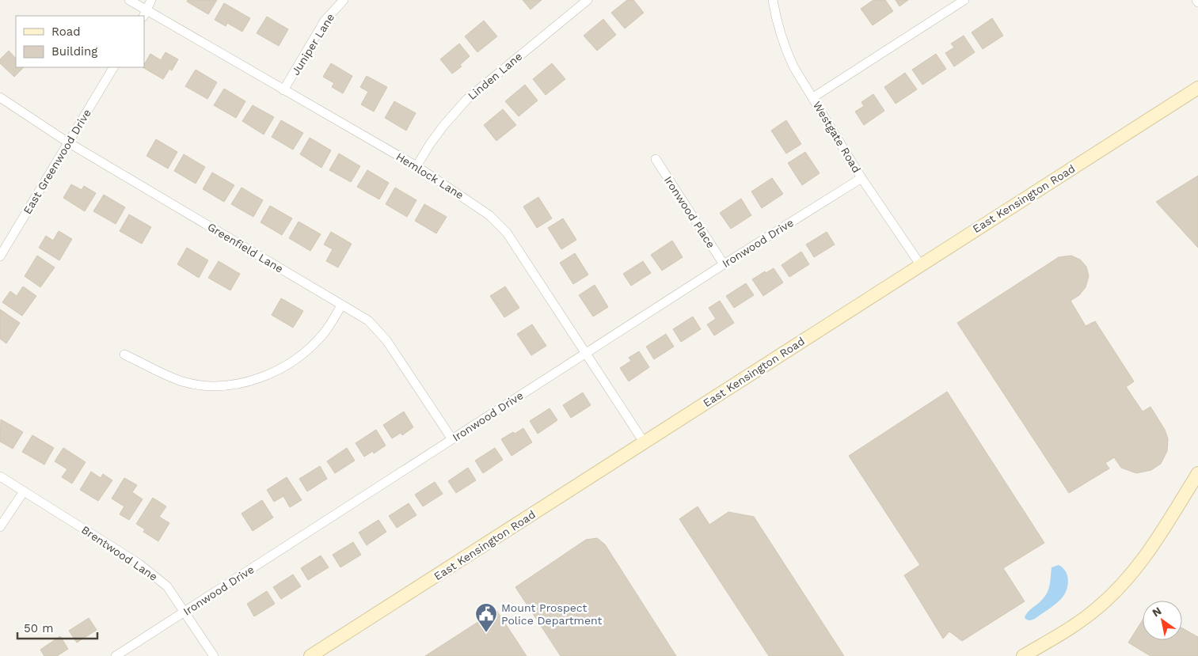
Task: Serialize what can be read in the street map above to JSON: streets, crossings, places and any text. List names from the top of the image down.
{
  "streets": {
    "main road": ["East Kensington Road"],
    "street": [
      "Juniper Lane",
      "Linden Lane",
      "Westgate Road",
      "East Greenwood Drive",
      "Hemlock Lane",
      "Ironwood Place",
      "Ironwood Drive",
      "Greenfield Lane",
      "Brentwood Lane"
    ]
  },
  "crossings": [
    ["Juniper Lane", "Hemlock Lane"],
    ["Linden Lane", "Hemlock Lane"],
    ["Westgate Road", "East Kensington Road"],
    ["Westgate Road", "Ironwood Drive"],
    ["East Greenwood Drive", "Greenfield Lane"],
    ["Hemlock Lane", "East Kensington Road"],
    ["Hemlock Lane", "Ironwood Drive"],
    ["Ironwood Place", "Ironwood Drive"],
    ["Ironwood Drive", "Greenfield Lane"],
    ["Ironwood Drive", "Brentwood Lane"]
  ],
  "places": {
    "public building": ["Mount Prospect Police Department"]
  },
  "legend": ["Road", "Building"],
  "scale_bar": "50 m",
  "north": "top left"
}
